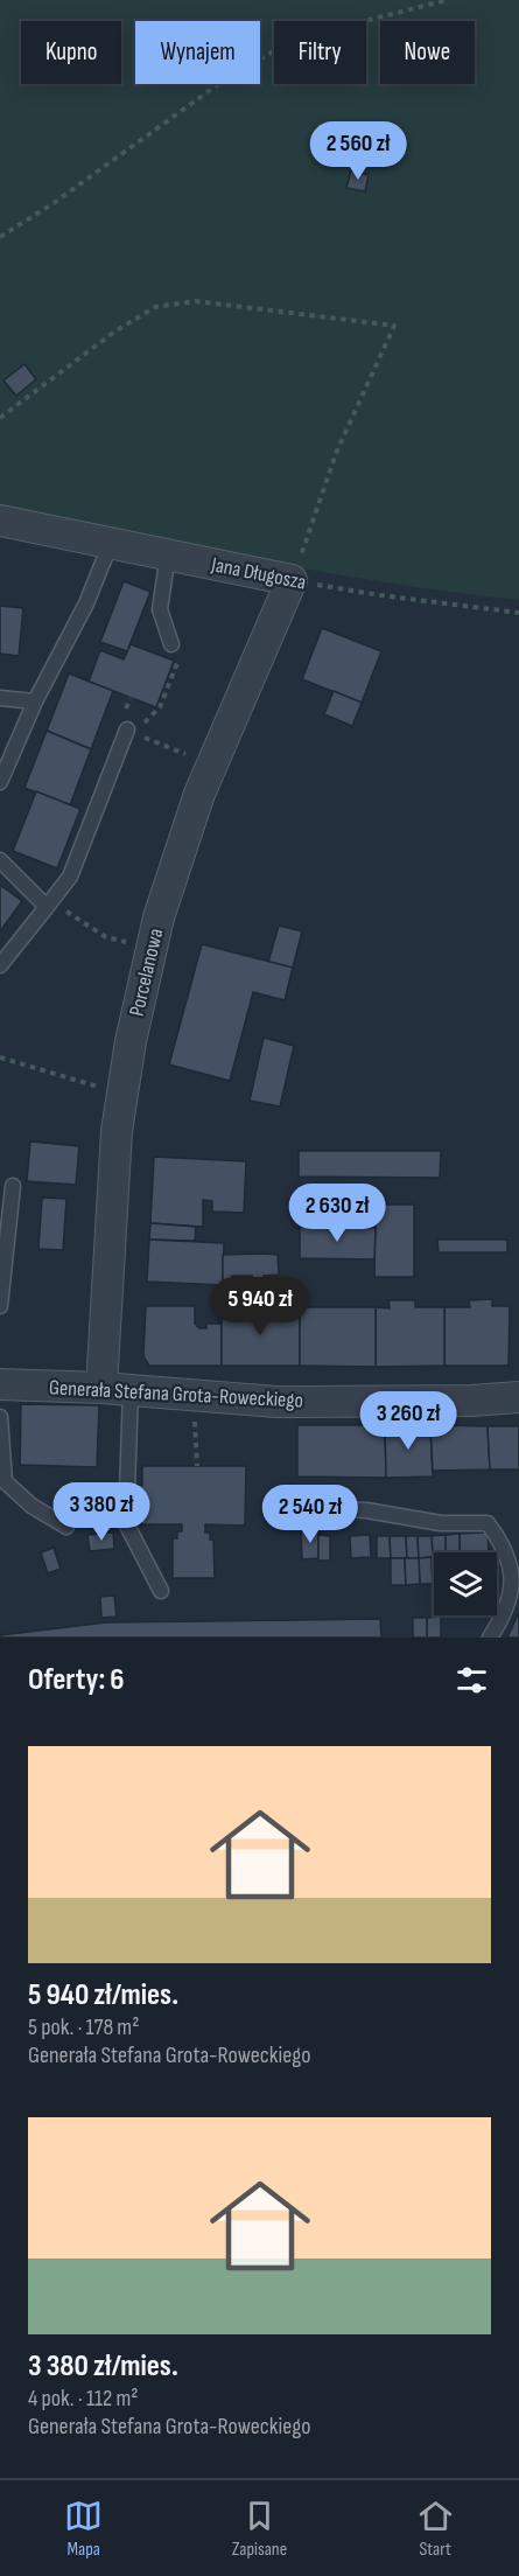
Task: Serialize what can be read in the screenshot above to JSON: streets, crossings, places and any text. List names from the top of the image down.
{
  "streets": {
    "street": ["Jana Długosza", "Porcelanowa", "Generała Stefana Grota-Roweckiego"]
  },
  "crossings": [
    ["Jana Długosza", "Porcelanowa"],
    ["Porcelanowa", "Generała Stefana Grota-Roweckiego"]
  ],
  "page": {
    "chip": [
      "Kupno",
      "Wynajem",
      "Filtry",
      "Nowe"
    ],
    "price": [
      "2 560 zł",
      "2 630 zł",
      "5 940 zł",
      "3 260 zł",
      "3 380 zł",
      "2 540 zł"
    ],
    "heading": "Oferty: 6",
    "list": [
      {
        "name": "5 940 zł/mies.",
        "note": "5 pok. · 178 m² · Generała Stefana Grota-Roweckiego"
      },
      {
        "name": "3 380 zł/mies.",
        "note": "4 pok. · 112 m² · Generała Stefana Grota-Roweckiego"
      }
    ],
    "tabs": ["Mapa", "Zapisane", "Start"]
  }
}
